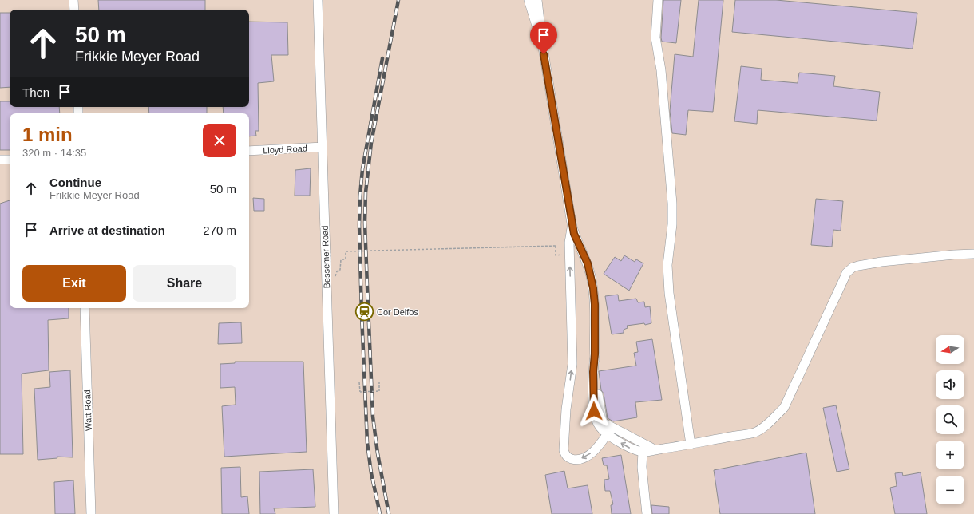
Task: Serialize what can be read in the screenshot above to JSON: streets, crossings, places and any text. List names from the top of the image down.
{
  "streets": {
    "street": ["Lloyd Road", "Bessemer Road", "Watt Road"]
  },
  "crossings": [
    ["Lloyd Road", "Bessemer Road"]
  ],
  "places": {
    "station": ["Cor Delfos"]
  },
  "north": "left",
  "page": {
    "turn": ["50 m", "Frikkie Meyer Road"],
    "then": "Then",
    "heading": ["1 min", "320 m · 14:35"],
    "list": [
      {
        "name": "Continue",
        "note": "Frikkie Meyer Road",
        "value": "50 m"
      },
      {
        "name": "Arrive at destination",
        "value": "270 m"
      }
    ],
    "buttons": ["Exit", "Share"],
    "map_buttons": ["+", "−"]
  }
}
